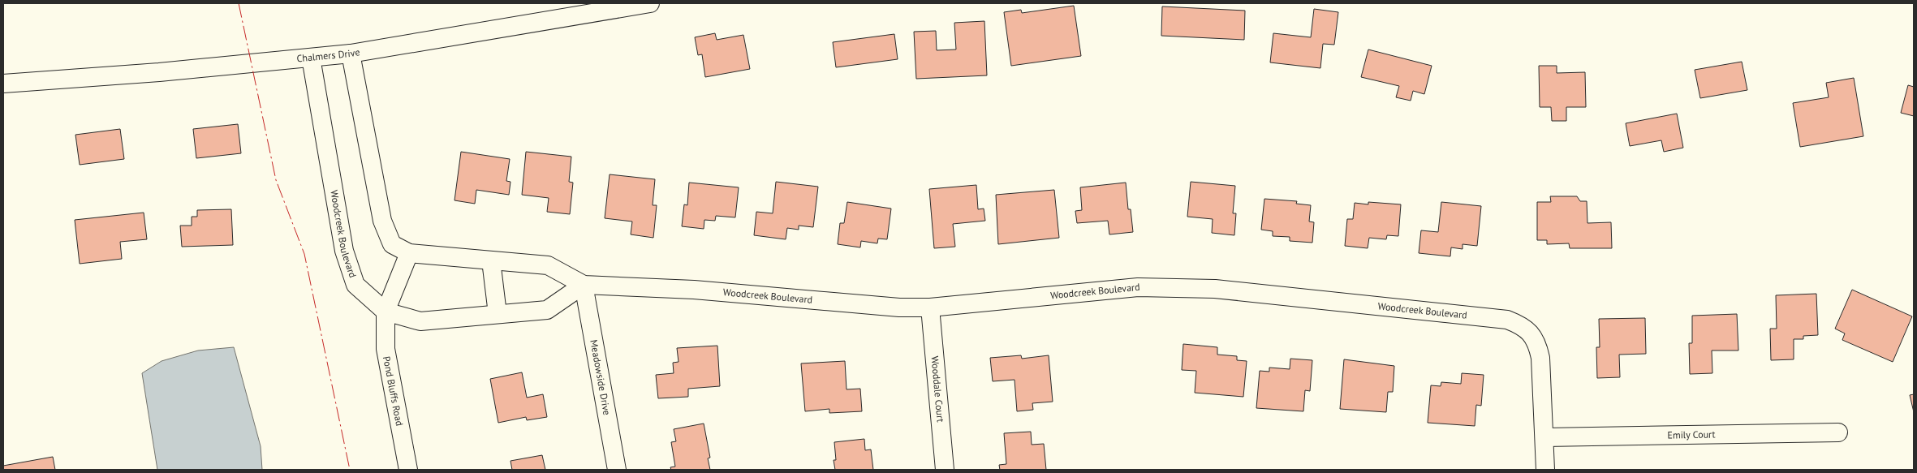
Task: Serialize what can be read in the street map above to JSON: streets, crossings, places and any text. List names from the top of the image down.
{
  "streets": {
    "street": [
      "Chalmers Drive",
      "Woodcreek Boulevard",
      "Meadowside Drive",
      "Wooddale Court",
      "Pond Bluffs Road",
      "Emily Court"
    ]
  },
  "crossings": [
    ["Chalmers Drive", "Woodcreek Boulevard"],
    ["Woodcreek Boulevard", "Meadowside Drive"],
    ["Woodcreek Boulevard", "Wooddale Court"],
    ["Woodcreek Boulevard", "Pond Bluffs Road"],
    ["Woodcreek Boulevard", "Emily Court"]
  ]
}
